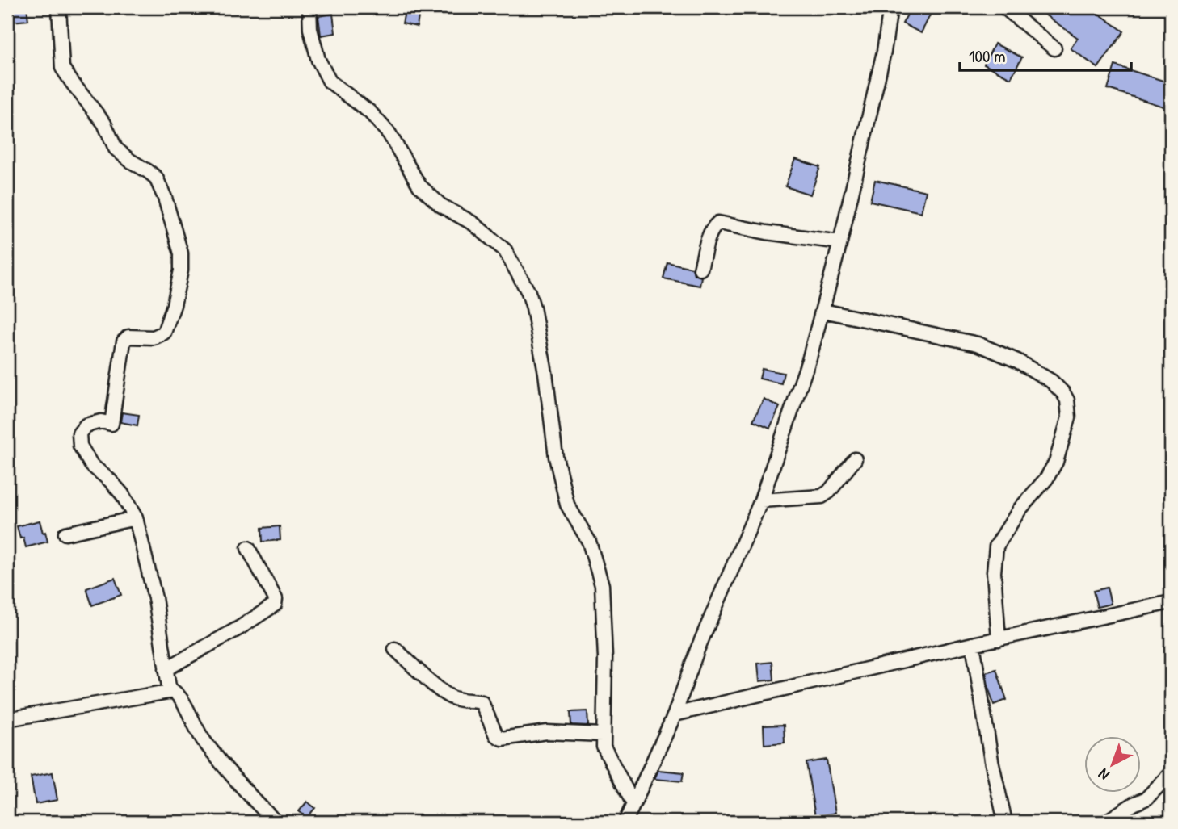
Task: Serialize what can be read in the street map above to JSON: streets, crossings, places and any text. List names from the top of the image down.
{
  "scale_bar": "100 m",
  "north": "bottom left"
}
